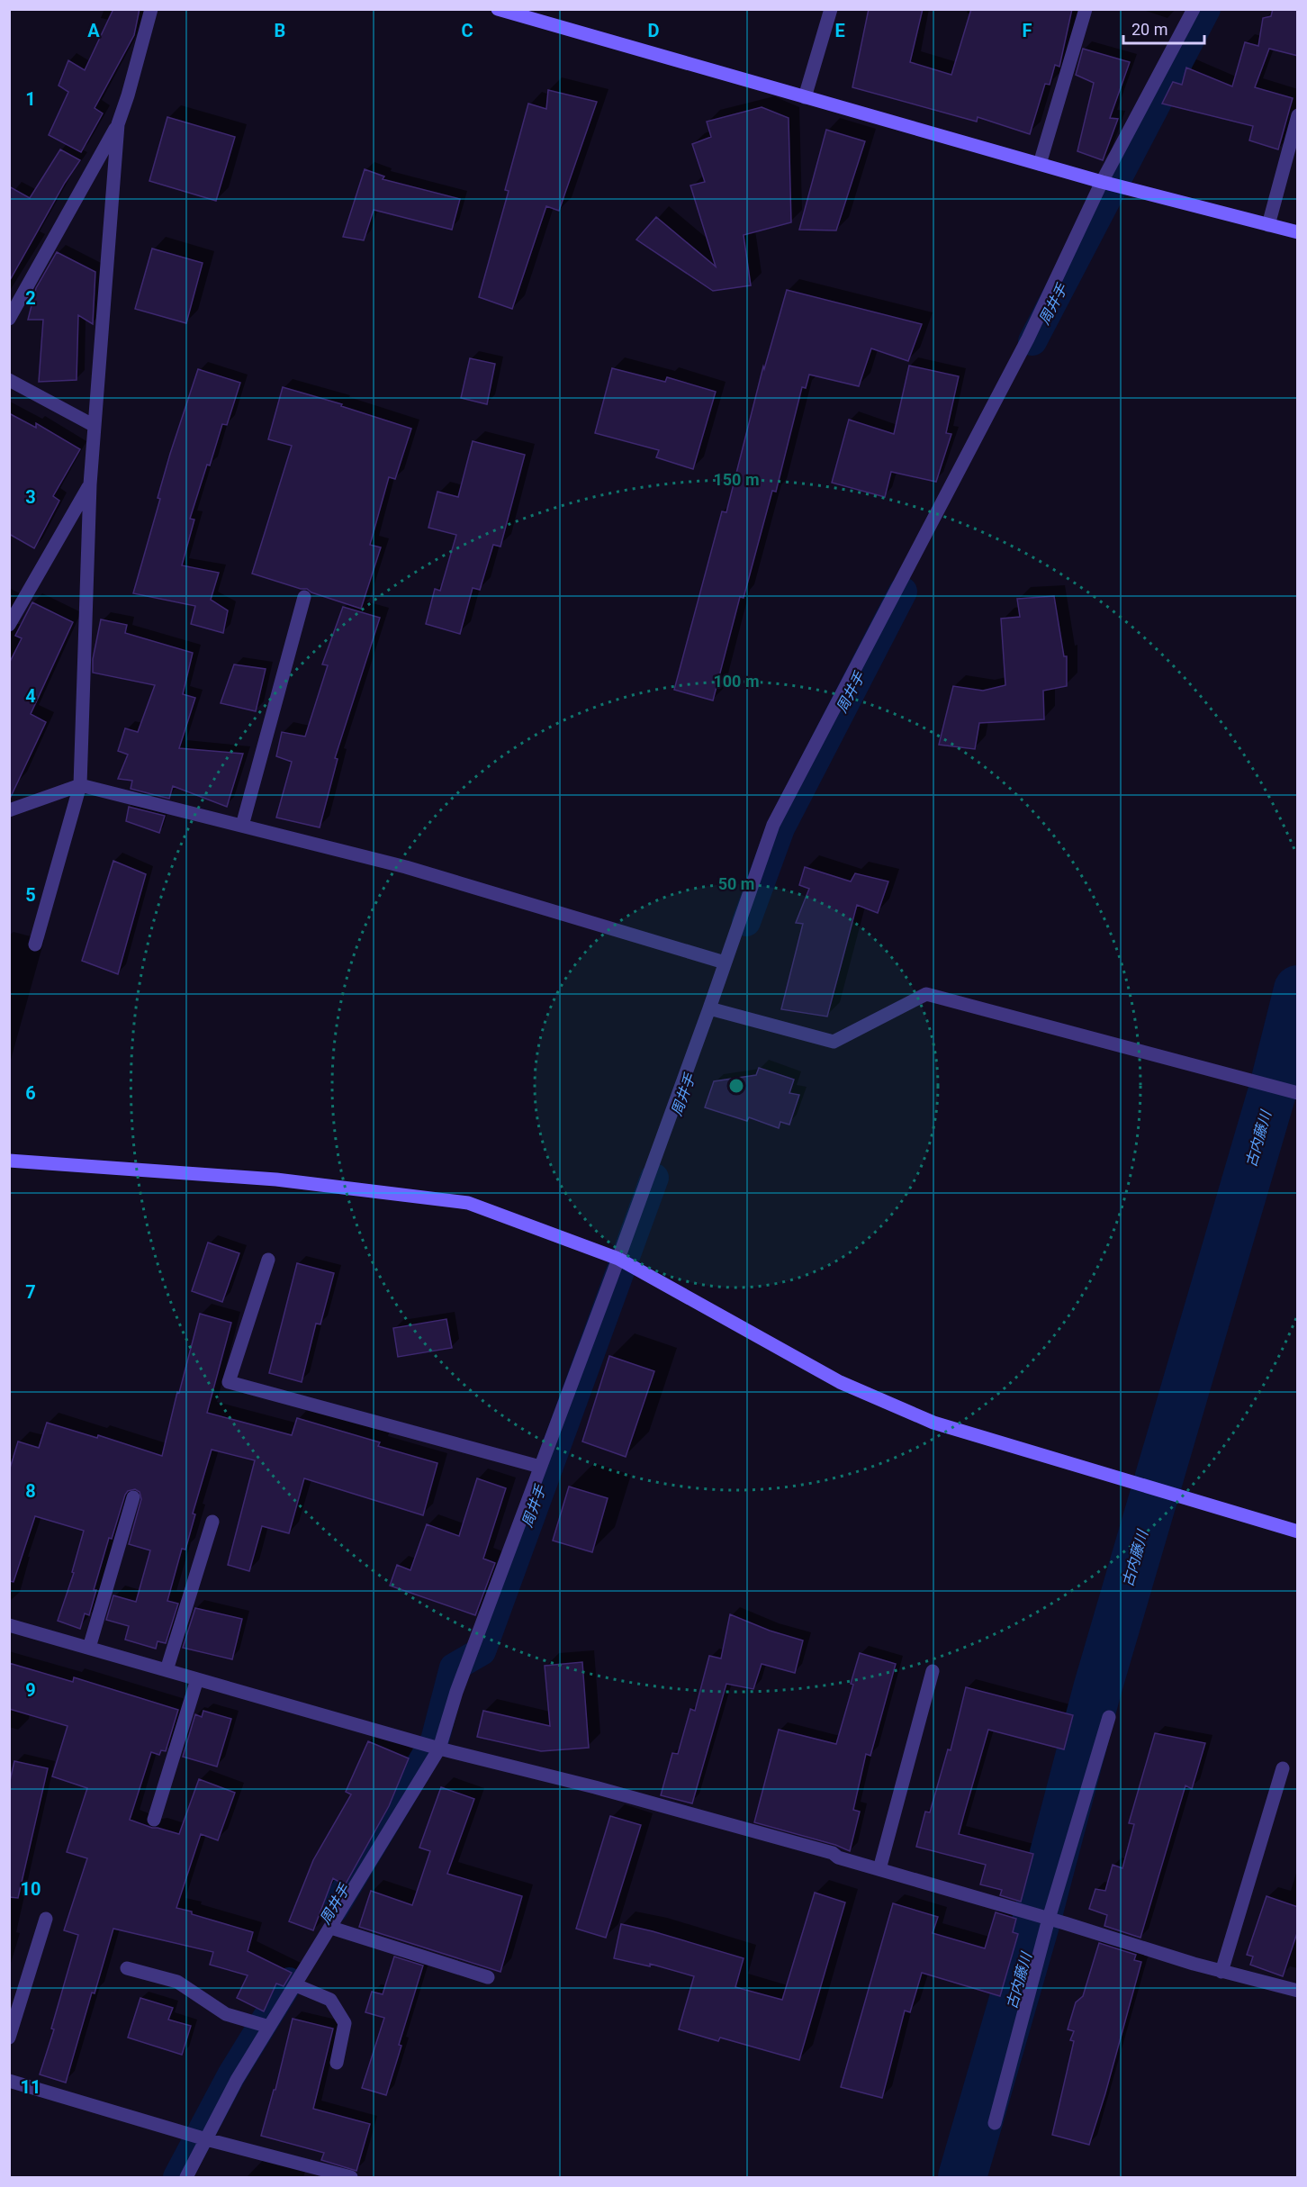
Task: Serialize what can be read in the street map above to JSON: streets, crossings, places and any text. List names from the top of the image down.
{
  "water": ["周井手", "古内藤川"],
  "scale_bar": "20 m",
  "grid": {
    "columns": [
      "A",
      "B",
      "C",
      "D",
      "E",
      "F"
    ],
    "rows": [
      "1",
      "2",
      "3",
      "4",
      "5",
      "6",
      "7",
      "8",
      "9",
      "10",
      "11"
    ]
  },
  "rings": ["150 m", "100 m", "50 m"]
}
